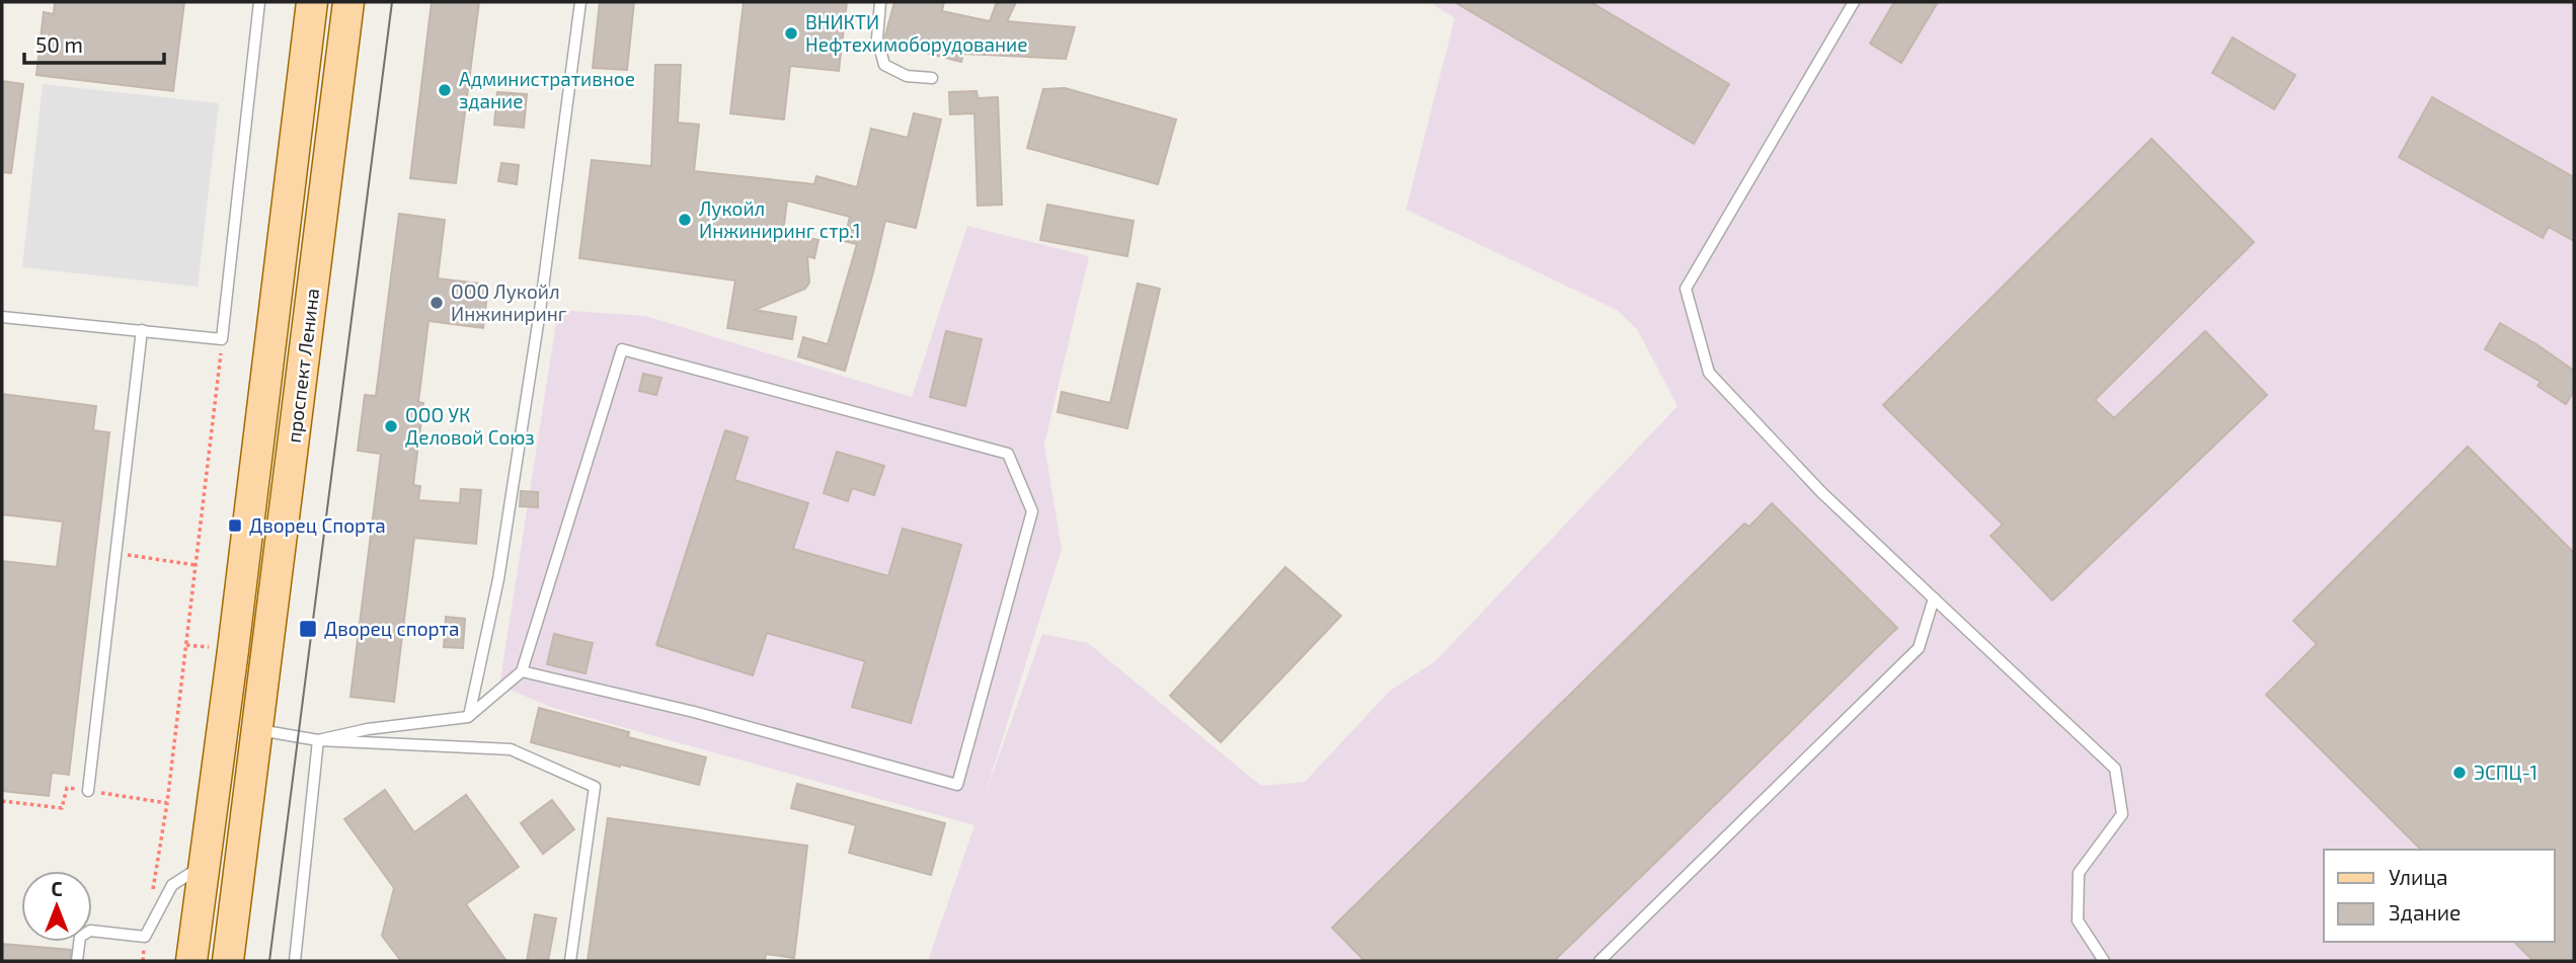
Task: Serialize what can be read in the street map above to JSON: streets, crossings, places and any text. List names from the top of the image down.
{
  "streets": {
    "main road": ["проспект Ленина"]
  },
  "places": {
    "other": [
      "ВНИКТИ Нефтехимоборудование",
      "Административное здание",
      "Лукойл Инжиниринг стр.1",
      "ООО Лукойл Инжиниринг",
      "ООО УК Деловой Союз",
      "ЭСПЦ-1"
    ],
    "transit": ["Дворец Спорта", "Дворец спорта"]
  },
  "legend": ["Улица", "Здание"],
  "scale_bar": "50 m",
  "north": "top"
}
